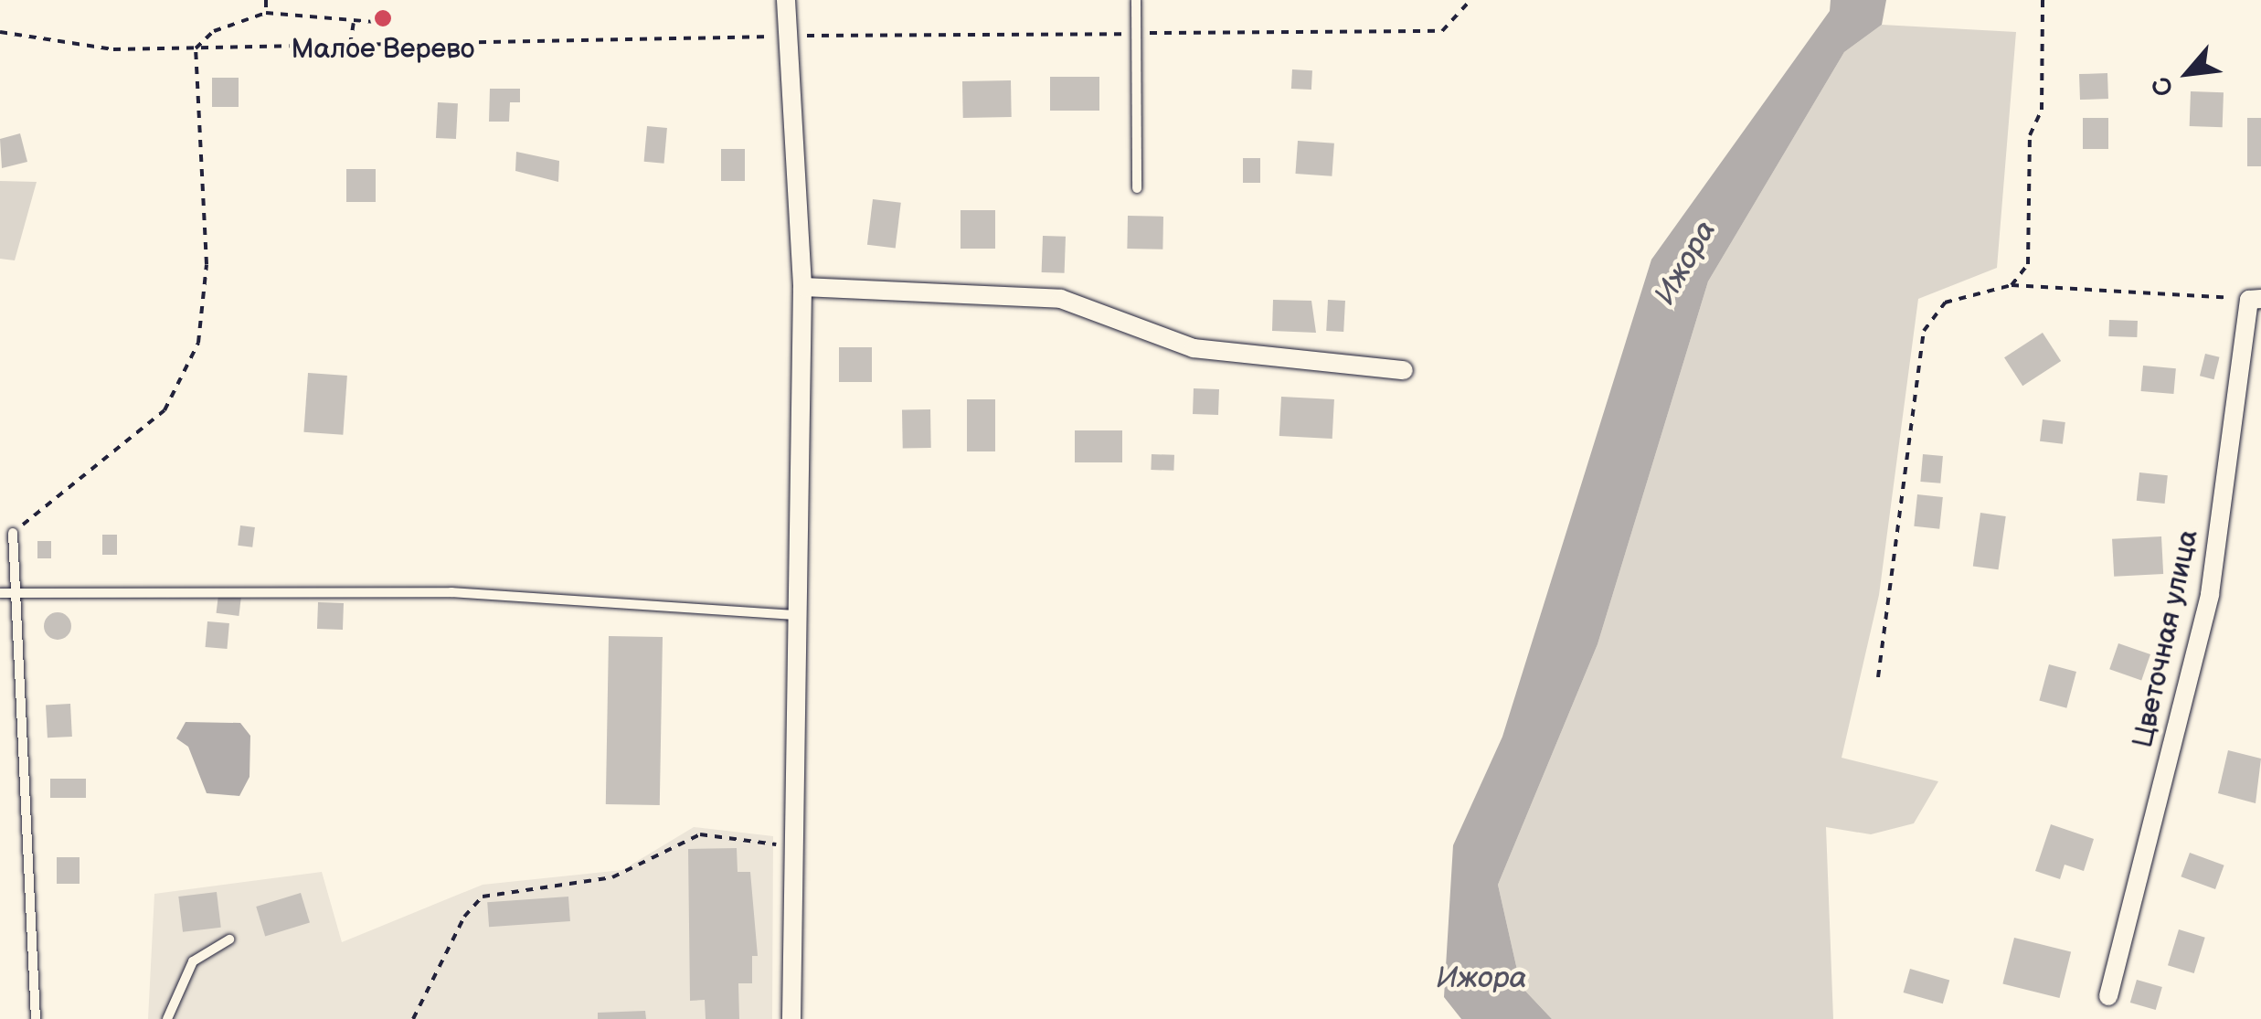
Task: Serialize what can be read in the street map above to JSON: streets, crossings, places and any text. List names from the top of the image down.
{
  "streets": {
    "street": ["Цветочная улица"]
  },
  "water": ["Ижора"],
  "places": ["Малое Верево"],
  "north": "bottom left"
}
